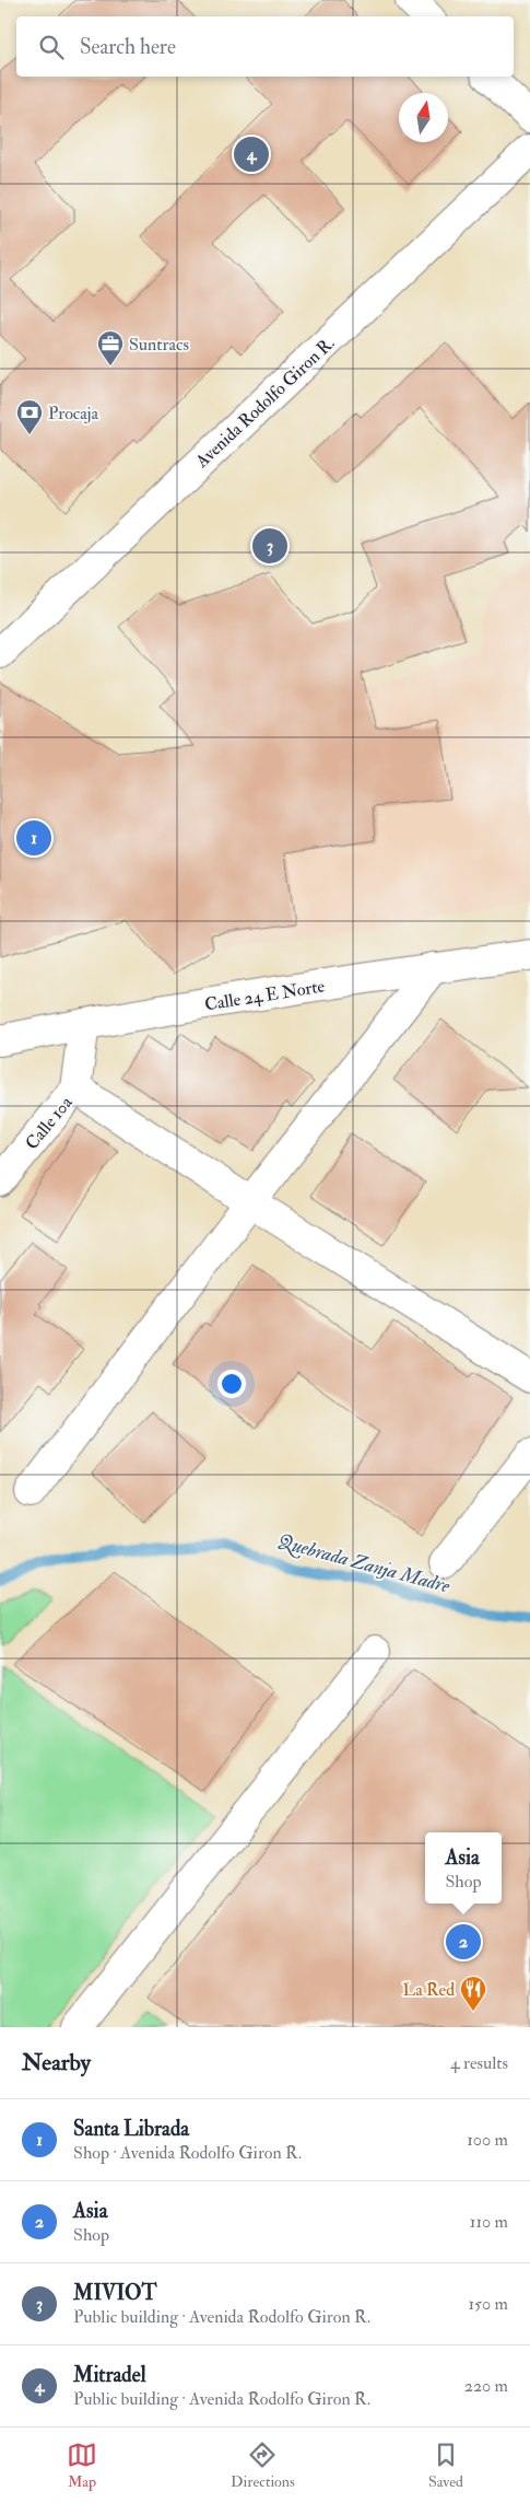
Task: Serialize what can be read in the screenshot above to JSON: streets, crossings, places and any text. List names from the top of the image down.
{
  "streets": {
    "street": ["Avenida Rodolfo Giron R.", "Calle 24 E Norte", "Calle 10a"]
  },
  "crossings": [
    ["Calle 24 E Norte", "Calle 10a"]
  ],
  "water": ["Quebrada Zanja Madre"],
  "places": {
    "office": ["Suntracs"],
    "bank": ["Procaja"],
    "restaurant": ["La Red"]
  },
  "north": "top",
  "page": {
    "search": "Search here",
    "pins": [
      "4",
      "3",
      "1",
      "2"
    ],
    "popup": ["Asia", "Shop"],
    "heading": ["Nearby", "4 results"],
    "list": [
      {
        "mark": "1",
        "name": "Santa Librada",
        "note": "Shop · Avenida Rodolfo Giron R.",
        "value": "100 m"
      },
      {
        "mark": "2",
        "name": "Asia",
        "note": "Shop",
        "value": "110 m"
      },
      {
        "mark": "3",
        "name": "MIVIOT",
        "note": "Public building · Avenida Rodolfo Giron R.",
        "value": "150 m"
      },
      {
        "mark": "4",
        "name": "Mitradel",
        "note": "Public building · Avenida Rodolfo Giron R.",
        "value": "220 m"
      }
    ],
    "nav": ["Map", "Directions", "Saved"]
  }
}
